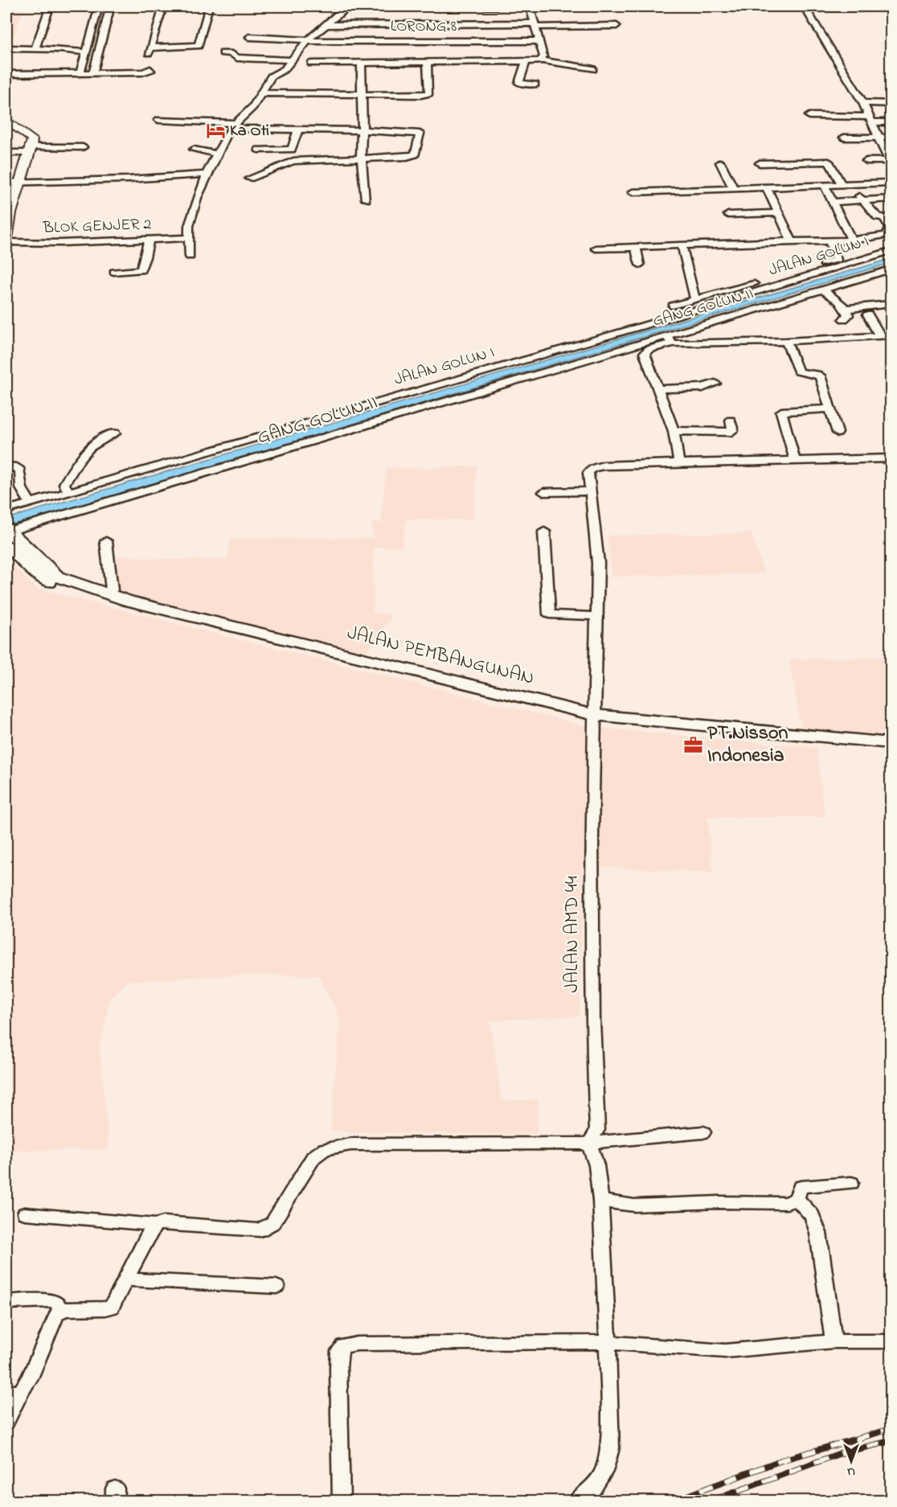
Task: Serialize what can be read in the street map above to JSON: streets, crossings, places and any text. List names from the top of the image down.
{
  "streets": {
    "main road": ["JALAN PEMBANGUNAN"],
    "street": [
      "LORONG 8",
      "BLOK GENJER 2",
      "JALAN GOLUN I",
      "GANG GOLUN II",
      "JALAN AMD 44"
    ]
  },
  "crossings": [
    ["GANG GOLUN II", "JALAN PEMBANGUNAN"],
    ["JALAN PEMBANGUNAN", "JALAN AMD 44"]
  ],
  "places": {
    "hotel": ["Ka Oti"],
    "office": ["PT.Nisson Indonesia"]
  },
  "north": "bottom"
}
